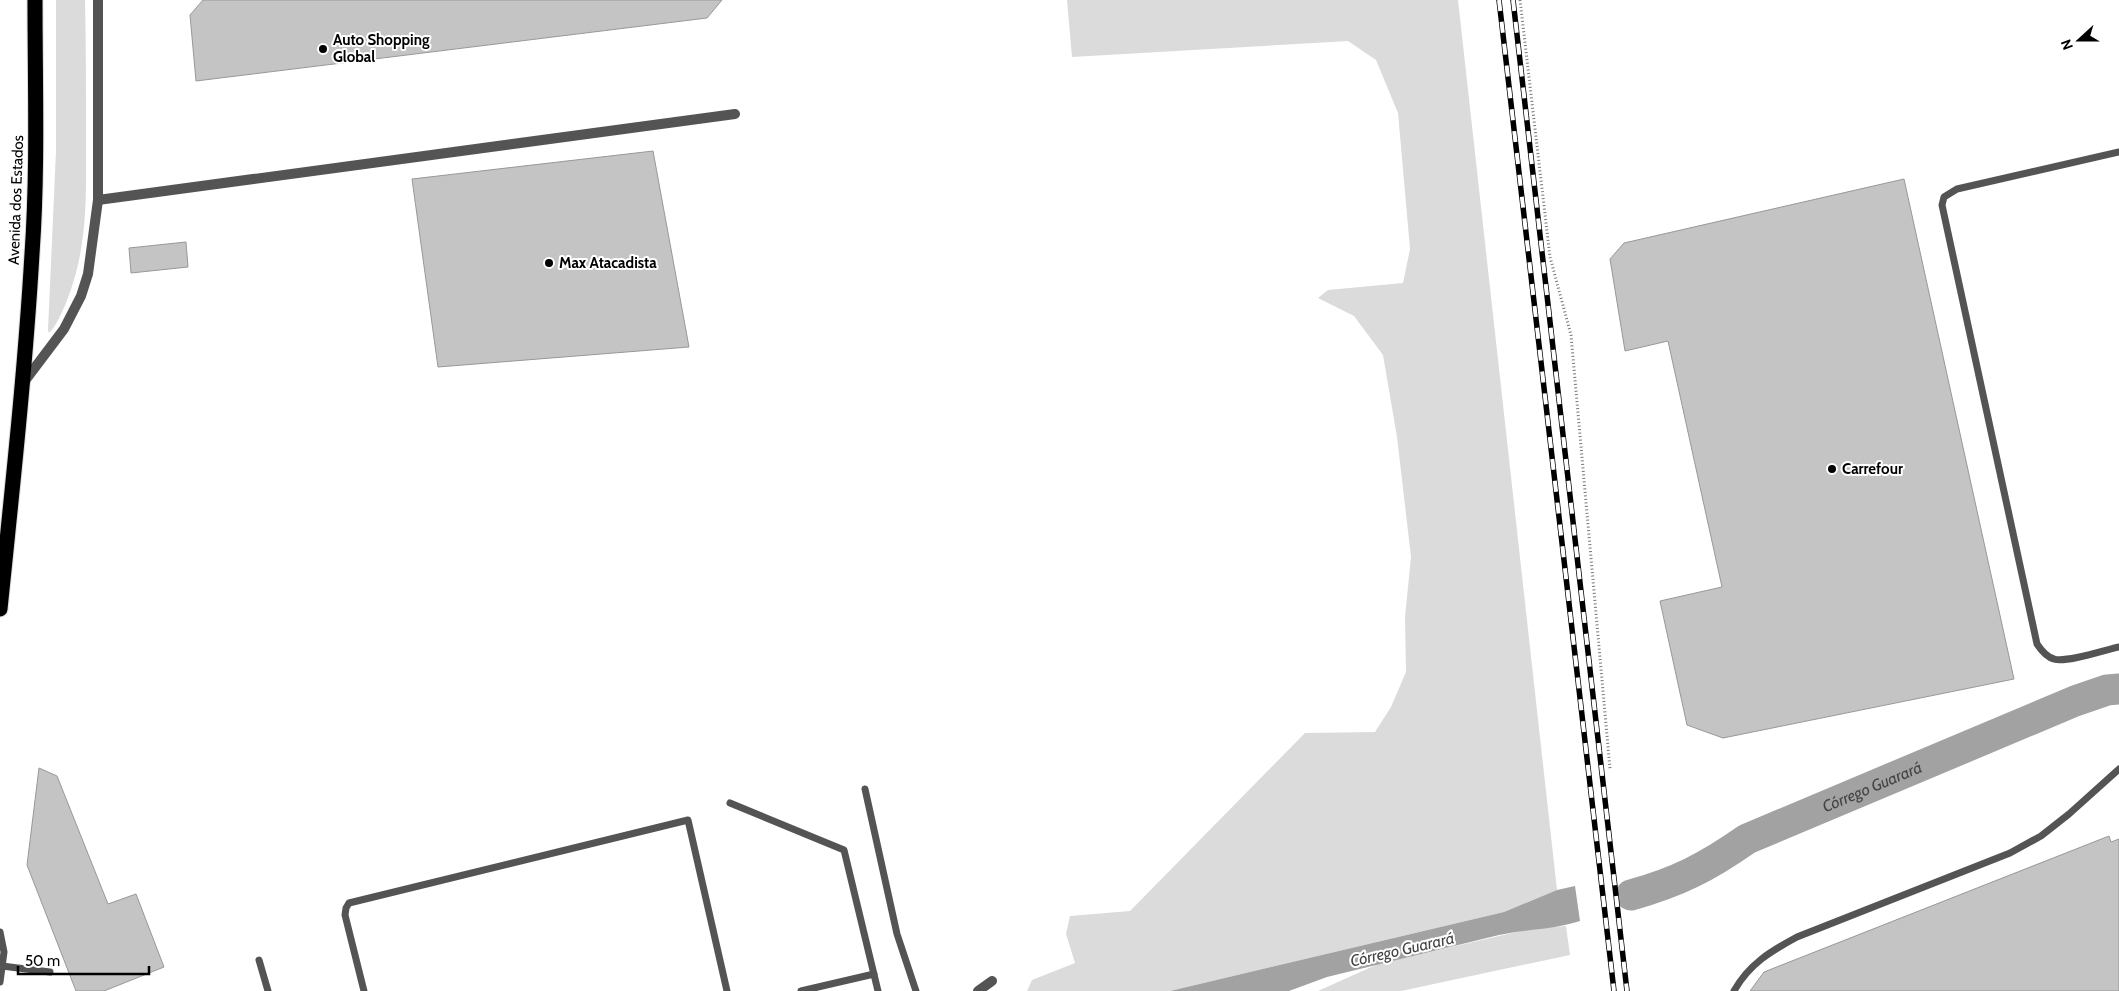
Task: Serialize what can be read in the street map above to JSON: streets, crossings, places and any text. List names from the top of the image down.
{
  "streets": {
    "highway": ["Avenida dos Estados"]
  },
  "water": ["Córrego Guarará"],
  "places": ["Auto Shopping Global", "Max Atacadista", "Carrefour"],
  "scale_bar": "50 m",
  "north": "left"
}
